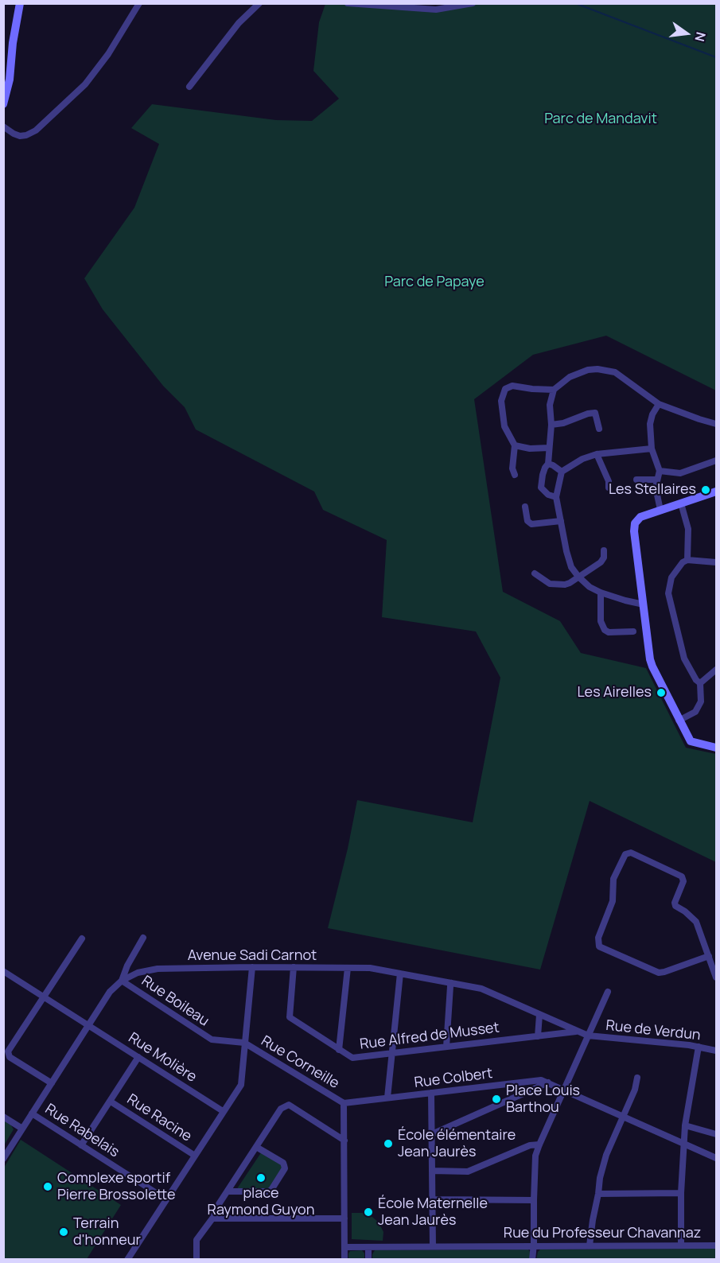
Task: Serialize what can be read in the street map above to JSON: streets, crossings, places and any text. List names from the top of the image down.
{
  "streets": {
    "street": [
      "Avenue Sadi Carnot",
      "Rue Boileau",
      "Rue de Verdun",
      "Rue Alfred de Musset",
      "Rue Molière",
      "Rue Corneille",
      "Rue Colbert",
      "Rue Racine",
      "Rue Rabelais",
      "Rue du Professeur Chavannaz"
    ]
  },
  "crossings": [
    ["Avenue Sadi Carnot", "Rue Boileau"],
    ["Avenue Sadi Carnot", "Rue de Verdun"],
    ["Avenue Sadi Carnot", "Rue Alfred de Musset"],
    ["Avenue Sadi Carnot", "Rue Molière"],
    ["Avenue Sadi Carnot", "Rue Rabelais"],
    ["Rue Boileau", "Rue Corneille"],
    ["Rue Corneille", "Rue Colbert"]
  ],
  "parks": ["Parc de Mandavit", "Parc de Papaye"],
  "places": [
    "Les Stellaires",
    "Les Airelles",
    "Place Louis Barthou",
    "École élémentaire Jean Jaurès",
    "place Raymond Guyon",
    "Complexe sportif Pierre Brossolette",
    "École Maternelle Jean Jaurès",
    "Terrain d'honneur"
  ],
  "north": "right"
}
